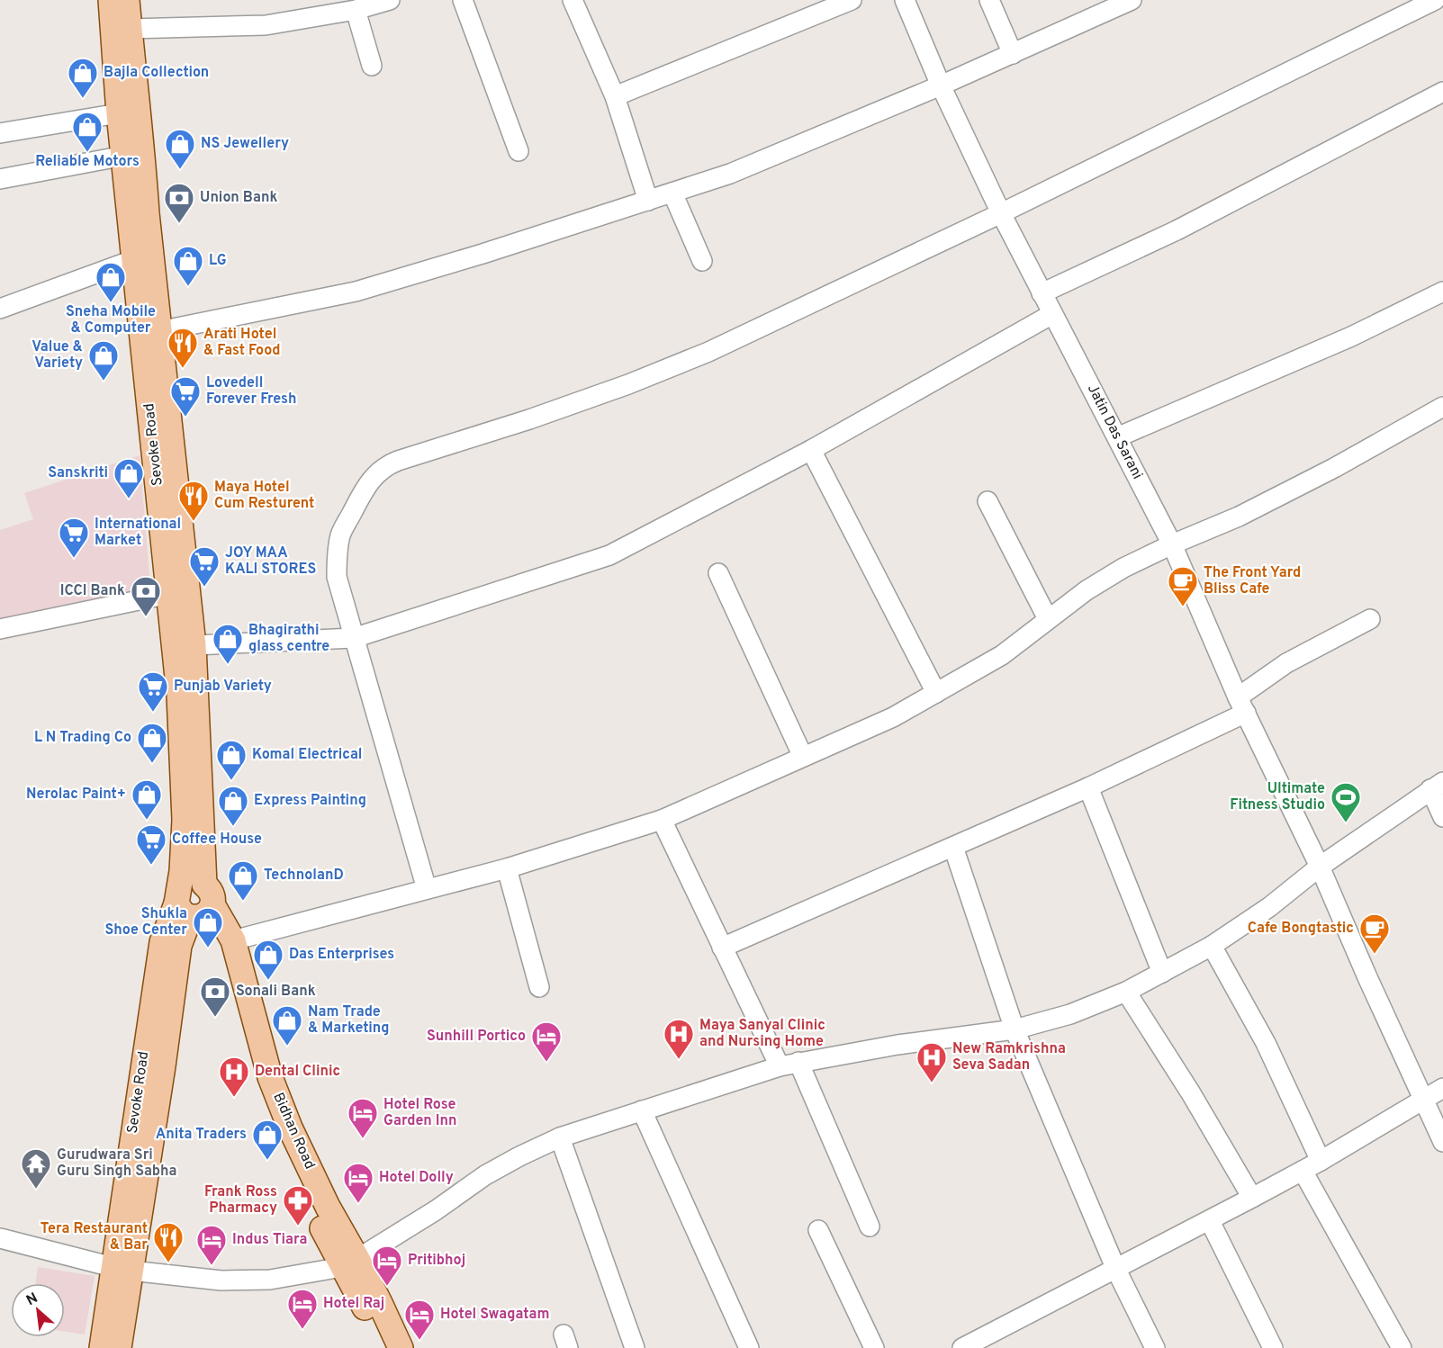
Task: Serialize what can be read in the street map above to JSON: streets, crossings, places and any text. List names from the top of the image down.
{
  "streets": {
    "main road": ["Sevoke Road", "Bidhan Road"],
    "street": ["Jatin Das Sarani"]
  },
  "crossings": [
    ["Sevoke Road", "Bidhan Road"]
  ],
  "places": {
    "shop": [
      "Bajla Collection",
      "Reliable Motors",
      "NS Jewellery",
      "LG",
      "Sneha Mobile & Computer",
      "Value & Variety",
      "Sanskriti",
      "Bhagirathi glass centre",
      "L N Trading Co",
      "Komal Electrical",
      "Nerolac Paint+",
      "Express Painting",
      "TechnolanD",
      "Shukla Shoe Center",
      "Das Enterprises",
      "Nam Trade & Marketing",
      "Anita Traders"
    ],
    "bank": ["Union Bank", "ICCI Bank", "Sonali Bank"],
    "restaurant": ["Arati Hotel & Fast Food", "Maya Hotel Cum Resturent", "Tera Restaurant & Bar"],
    "supermarket": [
      "Lovedell Forever Fresh",
      "International Market",
      "JOY MAA KALI STORES",
      "Punjab Variety",
      "Coffee House"
    ],
    "cafe": ["The Front Yard Bliss Cafe", "Cafe Bongtastic"],
    "sports": ["Ultimate Fitness Studio"],
    "hospital": ["Maya Sanyal Clinic and Nursing Home", "New Ramkrishna Seva Sadan", "Dental Clinic"],
    "hotel": [
      "Sunhill Portico",
      "Hotel Rose Garden Inn",
      "Hotel Dolly",
      "Indus Tiara",
      "Pritibhoj",
      "Hotel Raj",
      "Hotel Swagatam"
    ],
    "temple": ["Gurudwara Sri Guru Singh Sabha"],
    "pharmacy": ["Frank Ross Pharmacy"]
  },
  "north": "top left"
}
